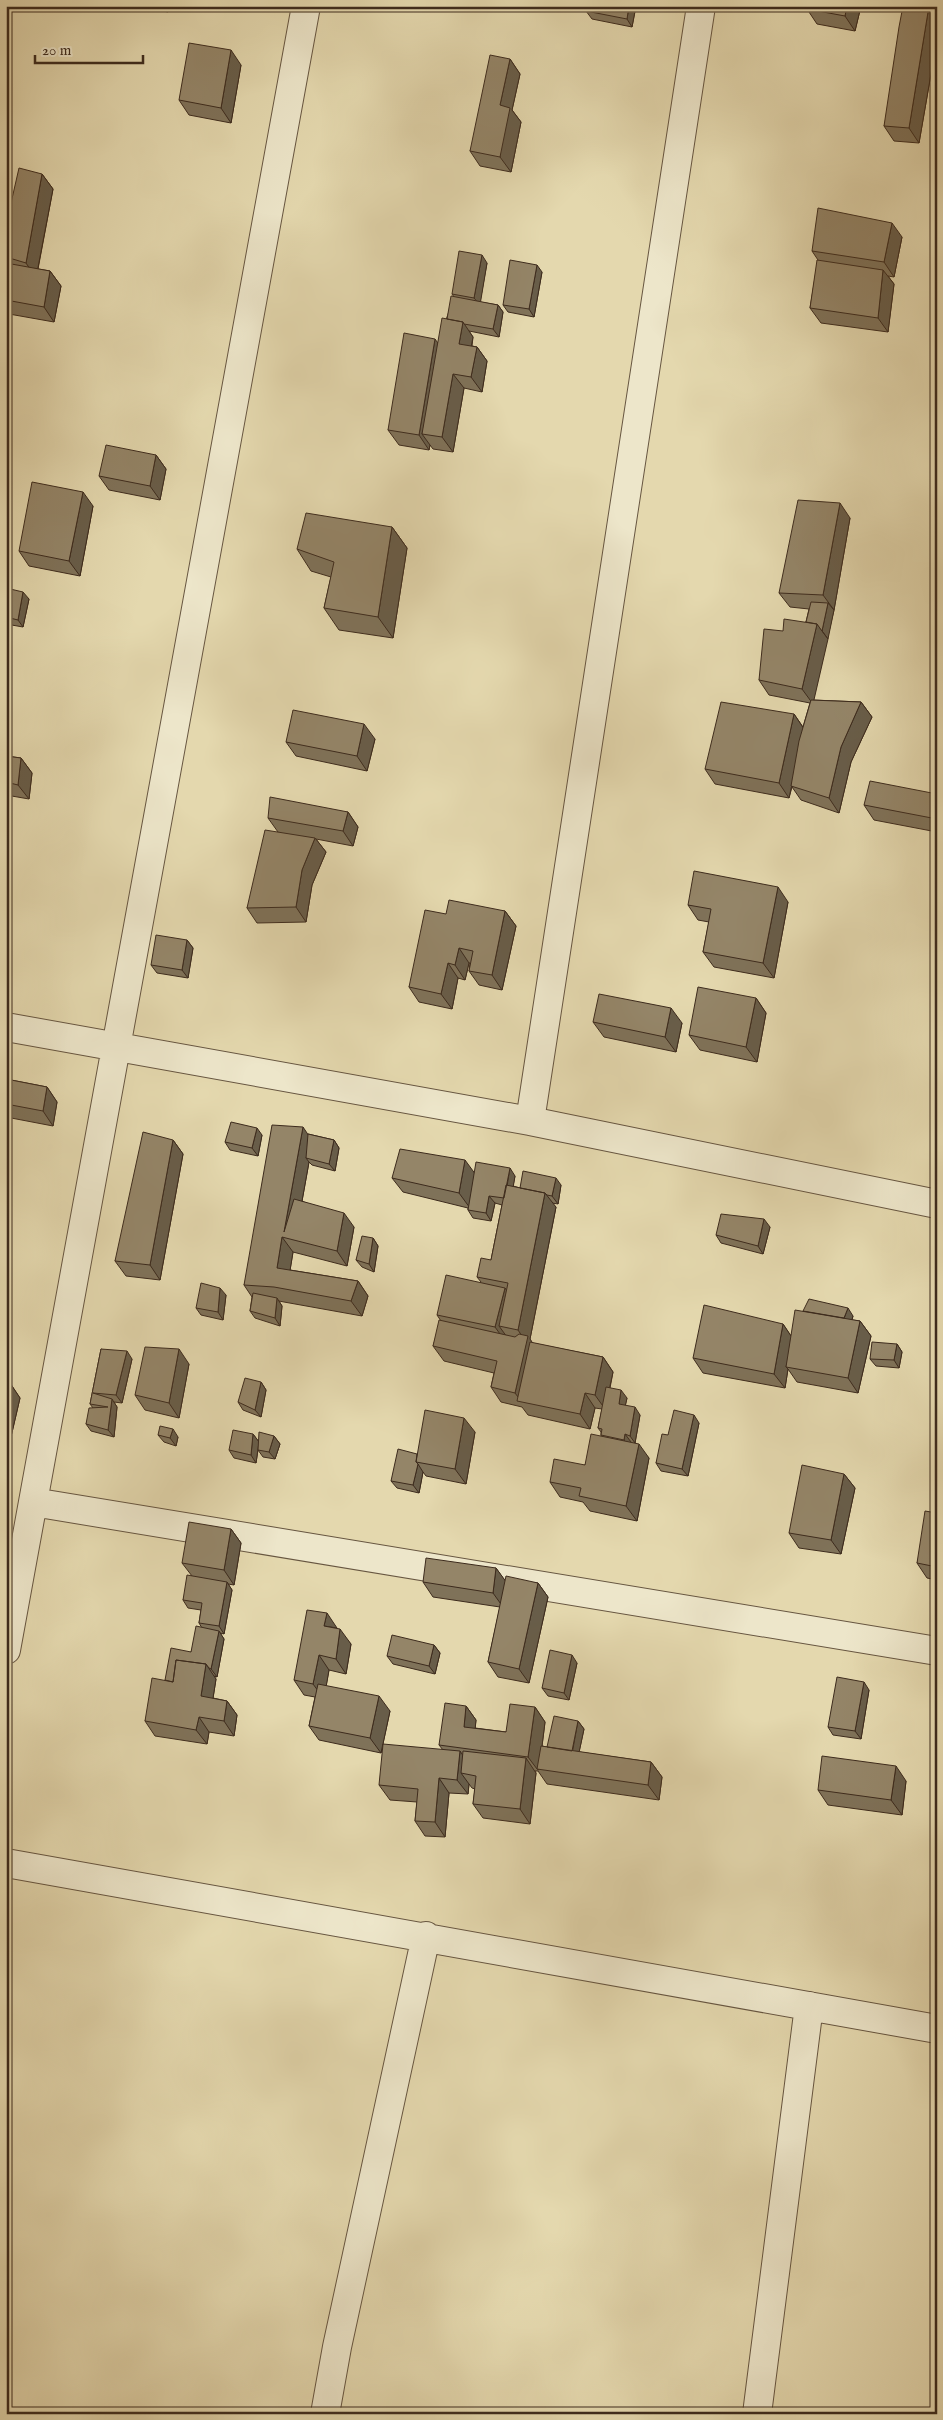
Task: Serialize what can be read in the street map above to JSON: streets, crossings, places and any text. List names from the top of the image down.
{
  "scale_bar": "20 m"
}
